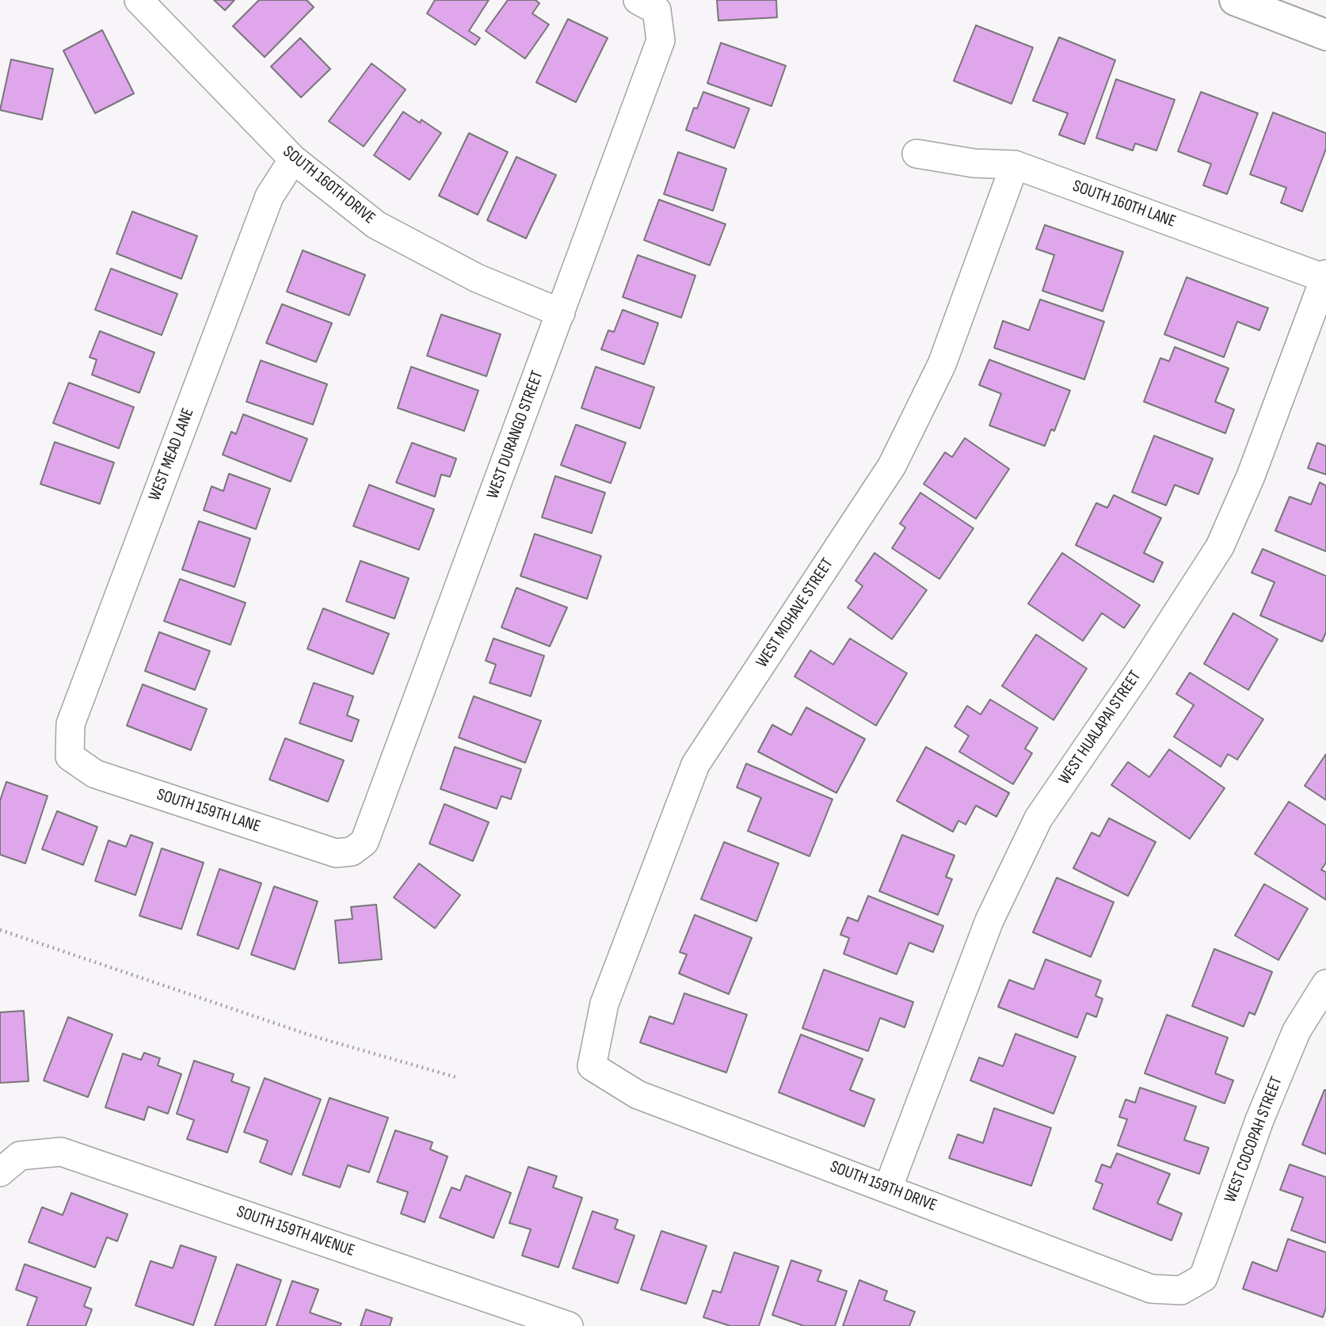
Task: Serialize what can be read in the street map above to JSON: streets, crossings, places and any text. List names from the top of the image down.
{
  "streets": {
    "street": [
      "SOUTH 160TH DRIVE",
      "SOUTH 160TH LANE",
      "WEST DURANGO STREET",
      "WEST MEAD LANE",
      "WEST MOHAVE STREET",
      "WEST HUALAPAI STREET",
      "SOUTH 159TH LANE",
      "WEST COCOPAH STREET",
      "SOUTH 159TH DRIVE",
      "SOUTH 159TH AVENUE"
    ]
  },
  "crossings": [
    ["SOUTH 160TH DRIVE", "WEST DURANGO STREET"],
    ["SOUTH 160TH DRIVE", "WEST MEAD LANE"],
    ["SOUTH 160TH LANE", "WEST MOHAVE STREET"],
    ["SOUTH 160TH LANE", "WEST HUALAPAI STREET"],
    ["WEST DURANGO STREET", "SOUTH 159TH LANE"],
    ["WEST MEAD LANE", "SOUTH 159TH LANE"],
    ["WEST MOHAVE STREET", "SOUTH 159TH DRIVE"],
    ["WEST HUALAPAI STREET", "SOUTH 159TH DRIVE"],
    ["WEST COCOPAH STREET", "SOUTH 159TH DRIVE"]
  ]
}
